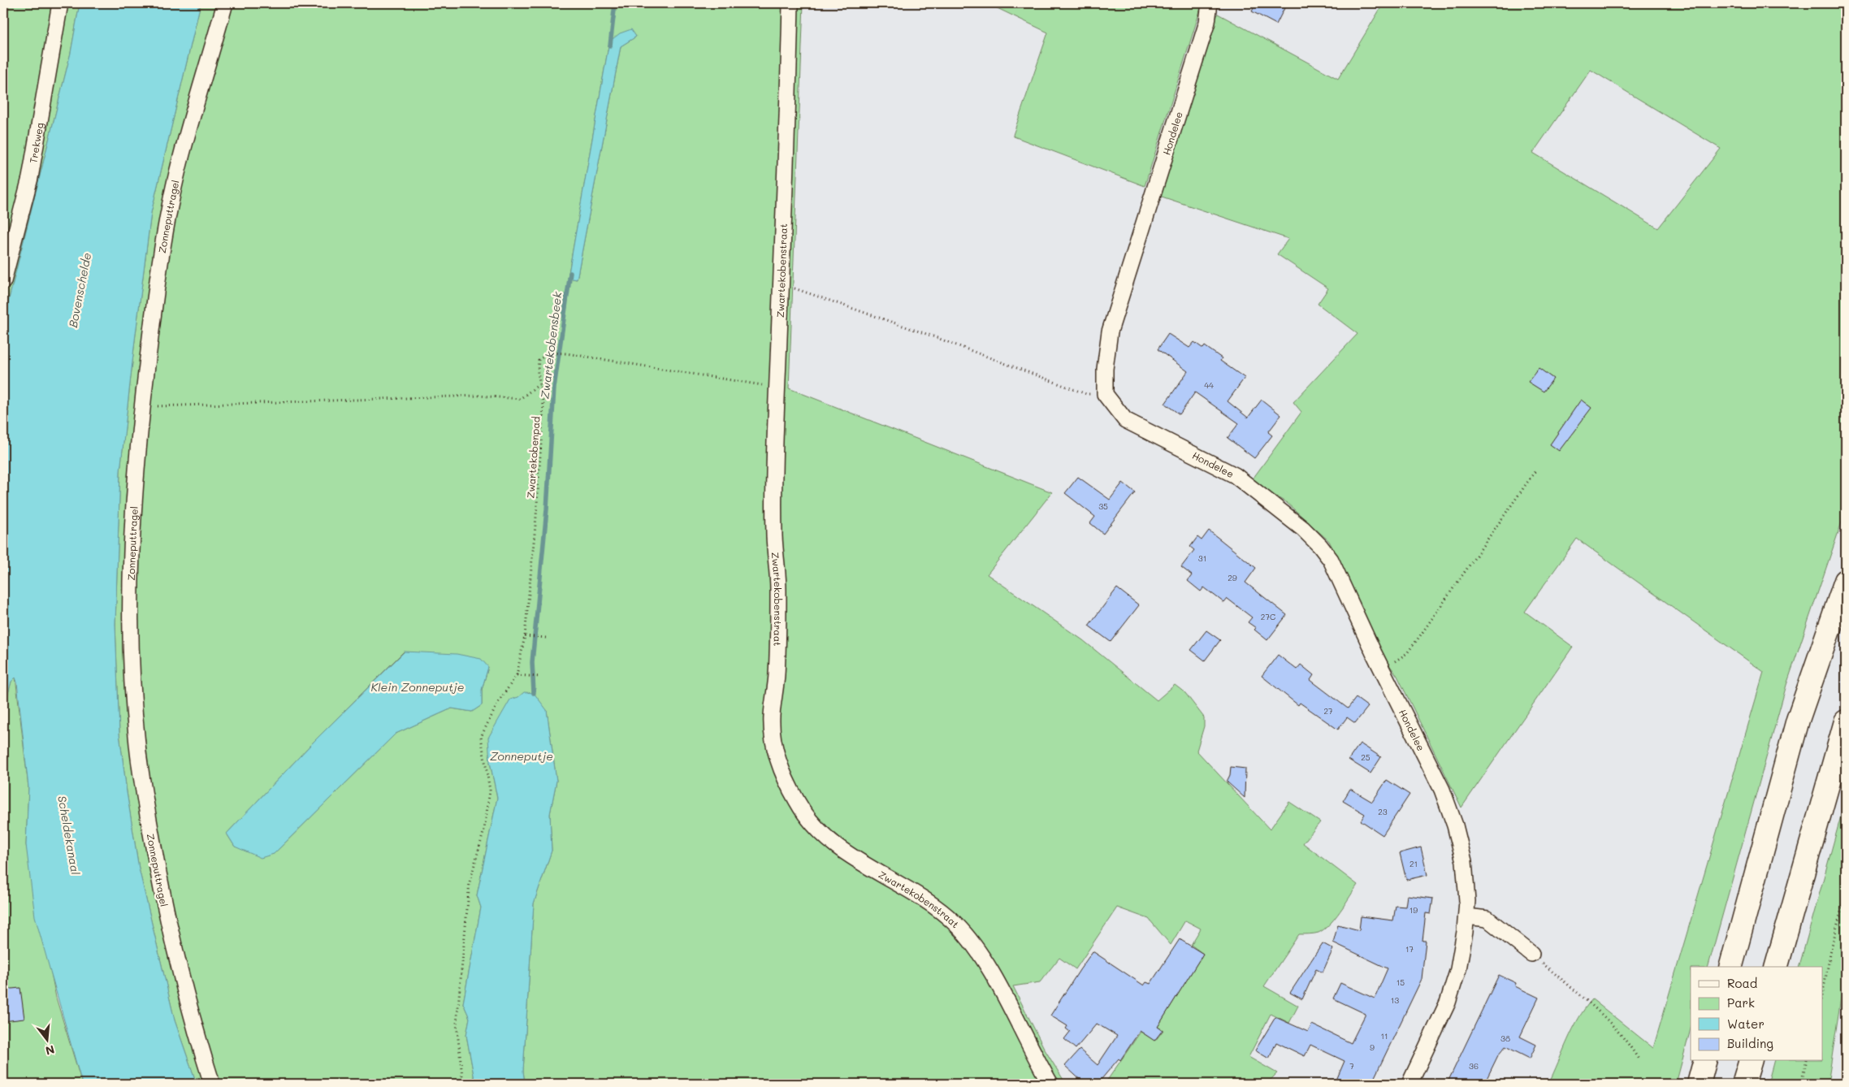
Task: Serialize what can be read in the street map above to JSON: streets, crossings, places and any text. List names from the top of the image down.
{
  "streets": {
    "street": [
      "Hondelee",
      "Trekweg",
      "Zonneputtragel",
      "Zwartekobenstraat"
    ],
    "path": ["Zwartekobenpad"]
  },
  "crossings": [
    ["Zwartekobenstraat", "Zwartekobenpad"]
  ],
  "water": [
    "Bovenschelde",
    "Zwartekobensbeek",
    "Klein Zonneputje",
    "Zonneputje",
    "Scheldekanaal"
  ],
  "house_numbers": [
    "44",
    "35",
    "31",
    "29",
    "27C",
    "27",
    "25",
    "23",
    "21",
    "19",
    "17",
    "15",
    "13",
    "11",
    "38",
    "9",
    "7",
    "36"
  ],
  "legend": [
    "Road",
    "Park",
    "Water",
    "Building"
  ],
  "north": "bottom"
}
